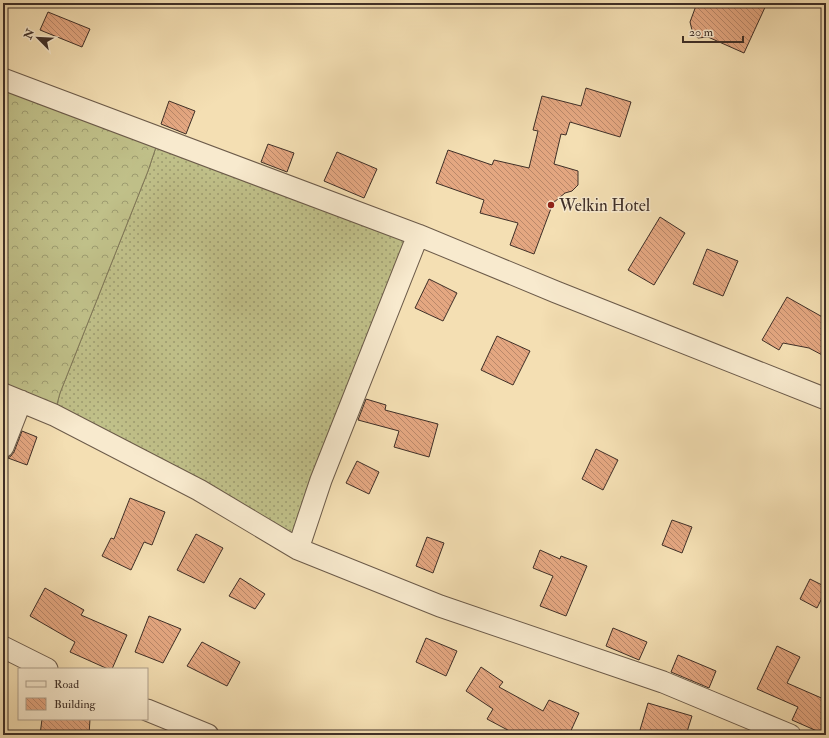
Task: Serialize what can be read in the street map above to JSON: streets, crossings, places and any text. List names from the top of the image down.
{
  "places": ["Welkin Hotel"],
  "legend": ["Road", "Building"],
  "scale_bar": "20 m",
  "north": "top left"
}
